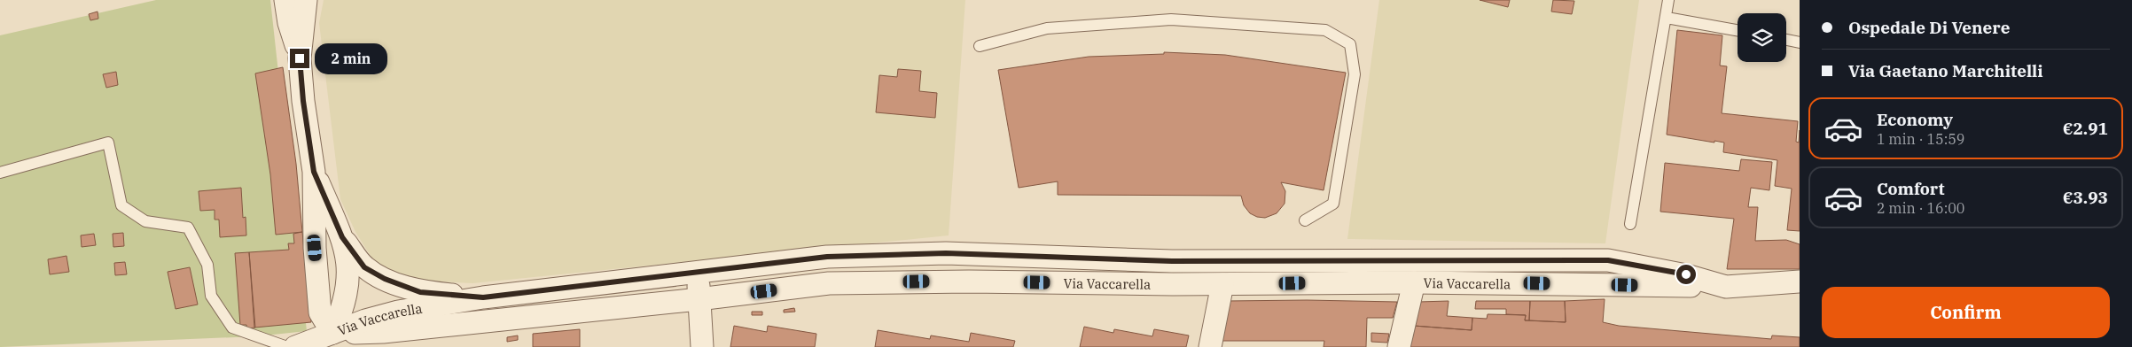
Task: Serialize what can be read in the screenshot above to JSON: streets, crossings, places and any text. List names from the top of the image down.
{
  "streets": {
    "street": ["Via Vaccarella"]
  },
  "page": {
    "banner": ["Ospedale Di Venere", "Via Gaetano Marchitelli"],
    "bubble": "2 min",
    "list": [
      {
        "name": "Economy",
        "note": "1 min · 15:59",
        "value": "€2.91"
      },
      {
        "name": "Comfort",
        "note": "2 min · 16:00",
        "value": "€3.93"
      }
    ],
    "buttons": "Confirm"
  }
}
